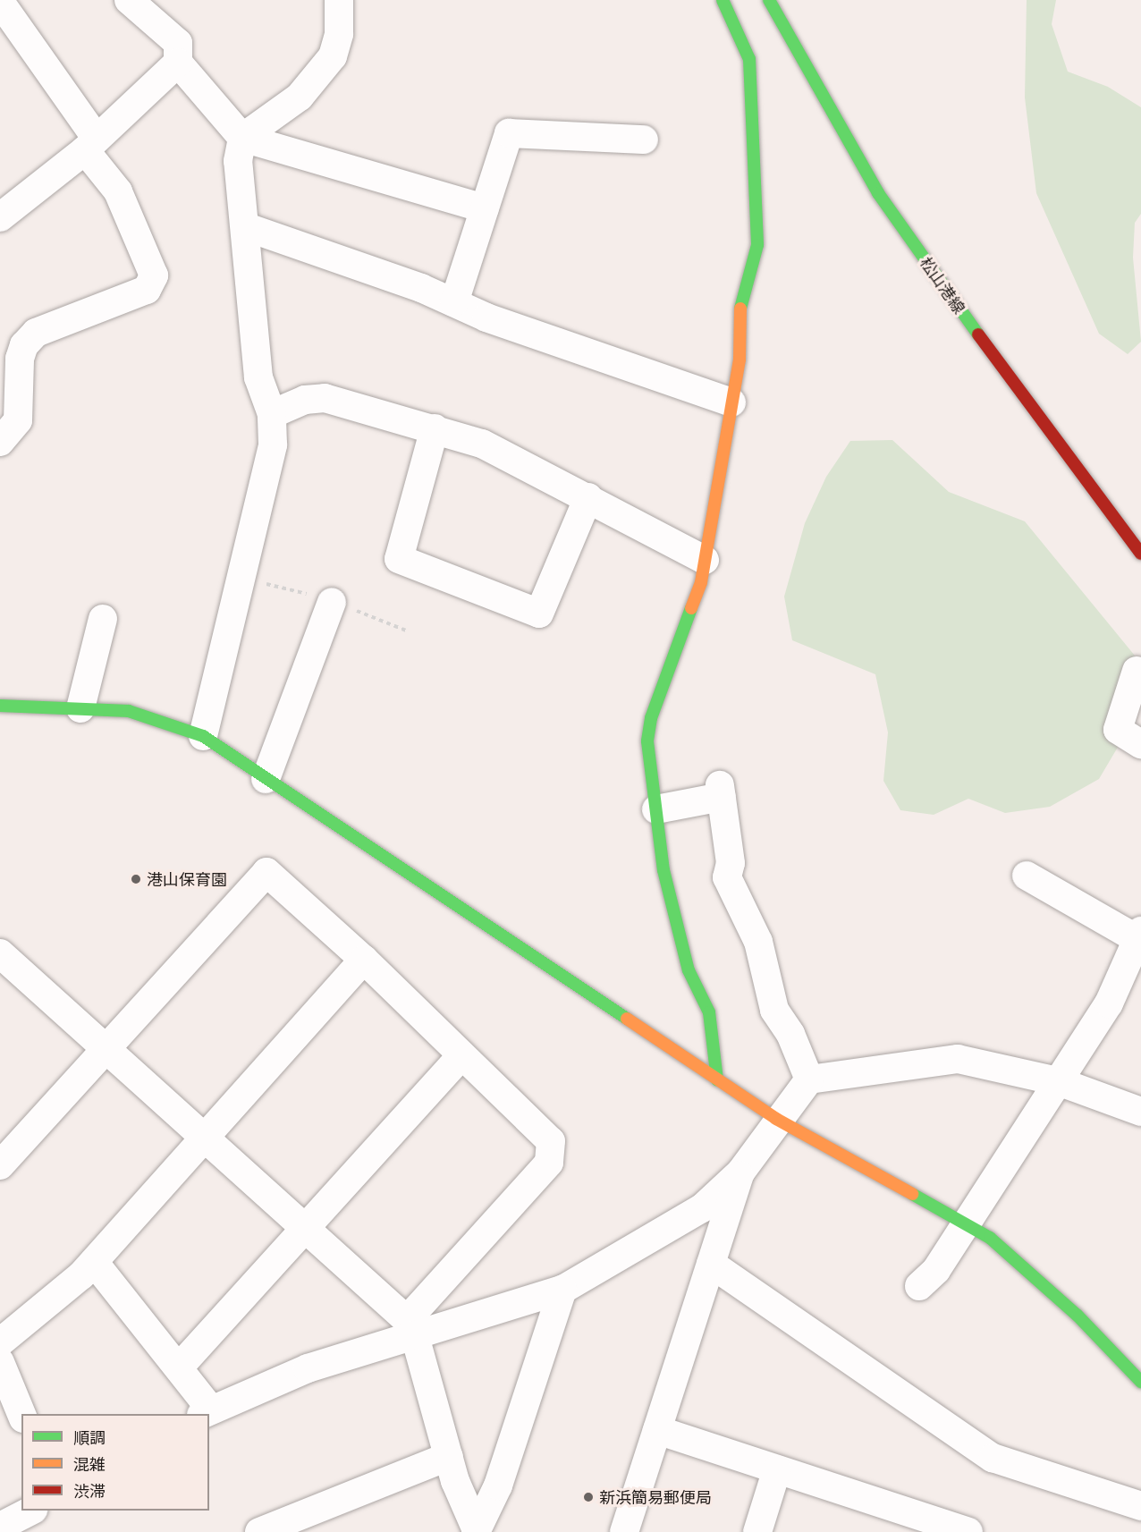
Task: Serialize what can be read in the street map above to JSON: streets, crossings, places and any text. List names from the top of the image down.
{
  "streets": {
    "street": ["松山港線"]
  },
  "places": ["港山保育園", "新浜簡易郵便局"],
  "legend": ["順調", "混雑", "渋滞"]
}
